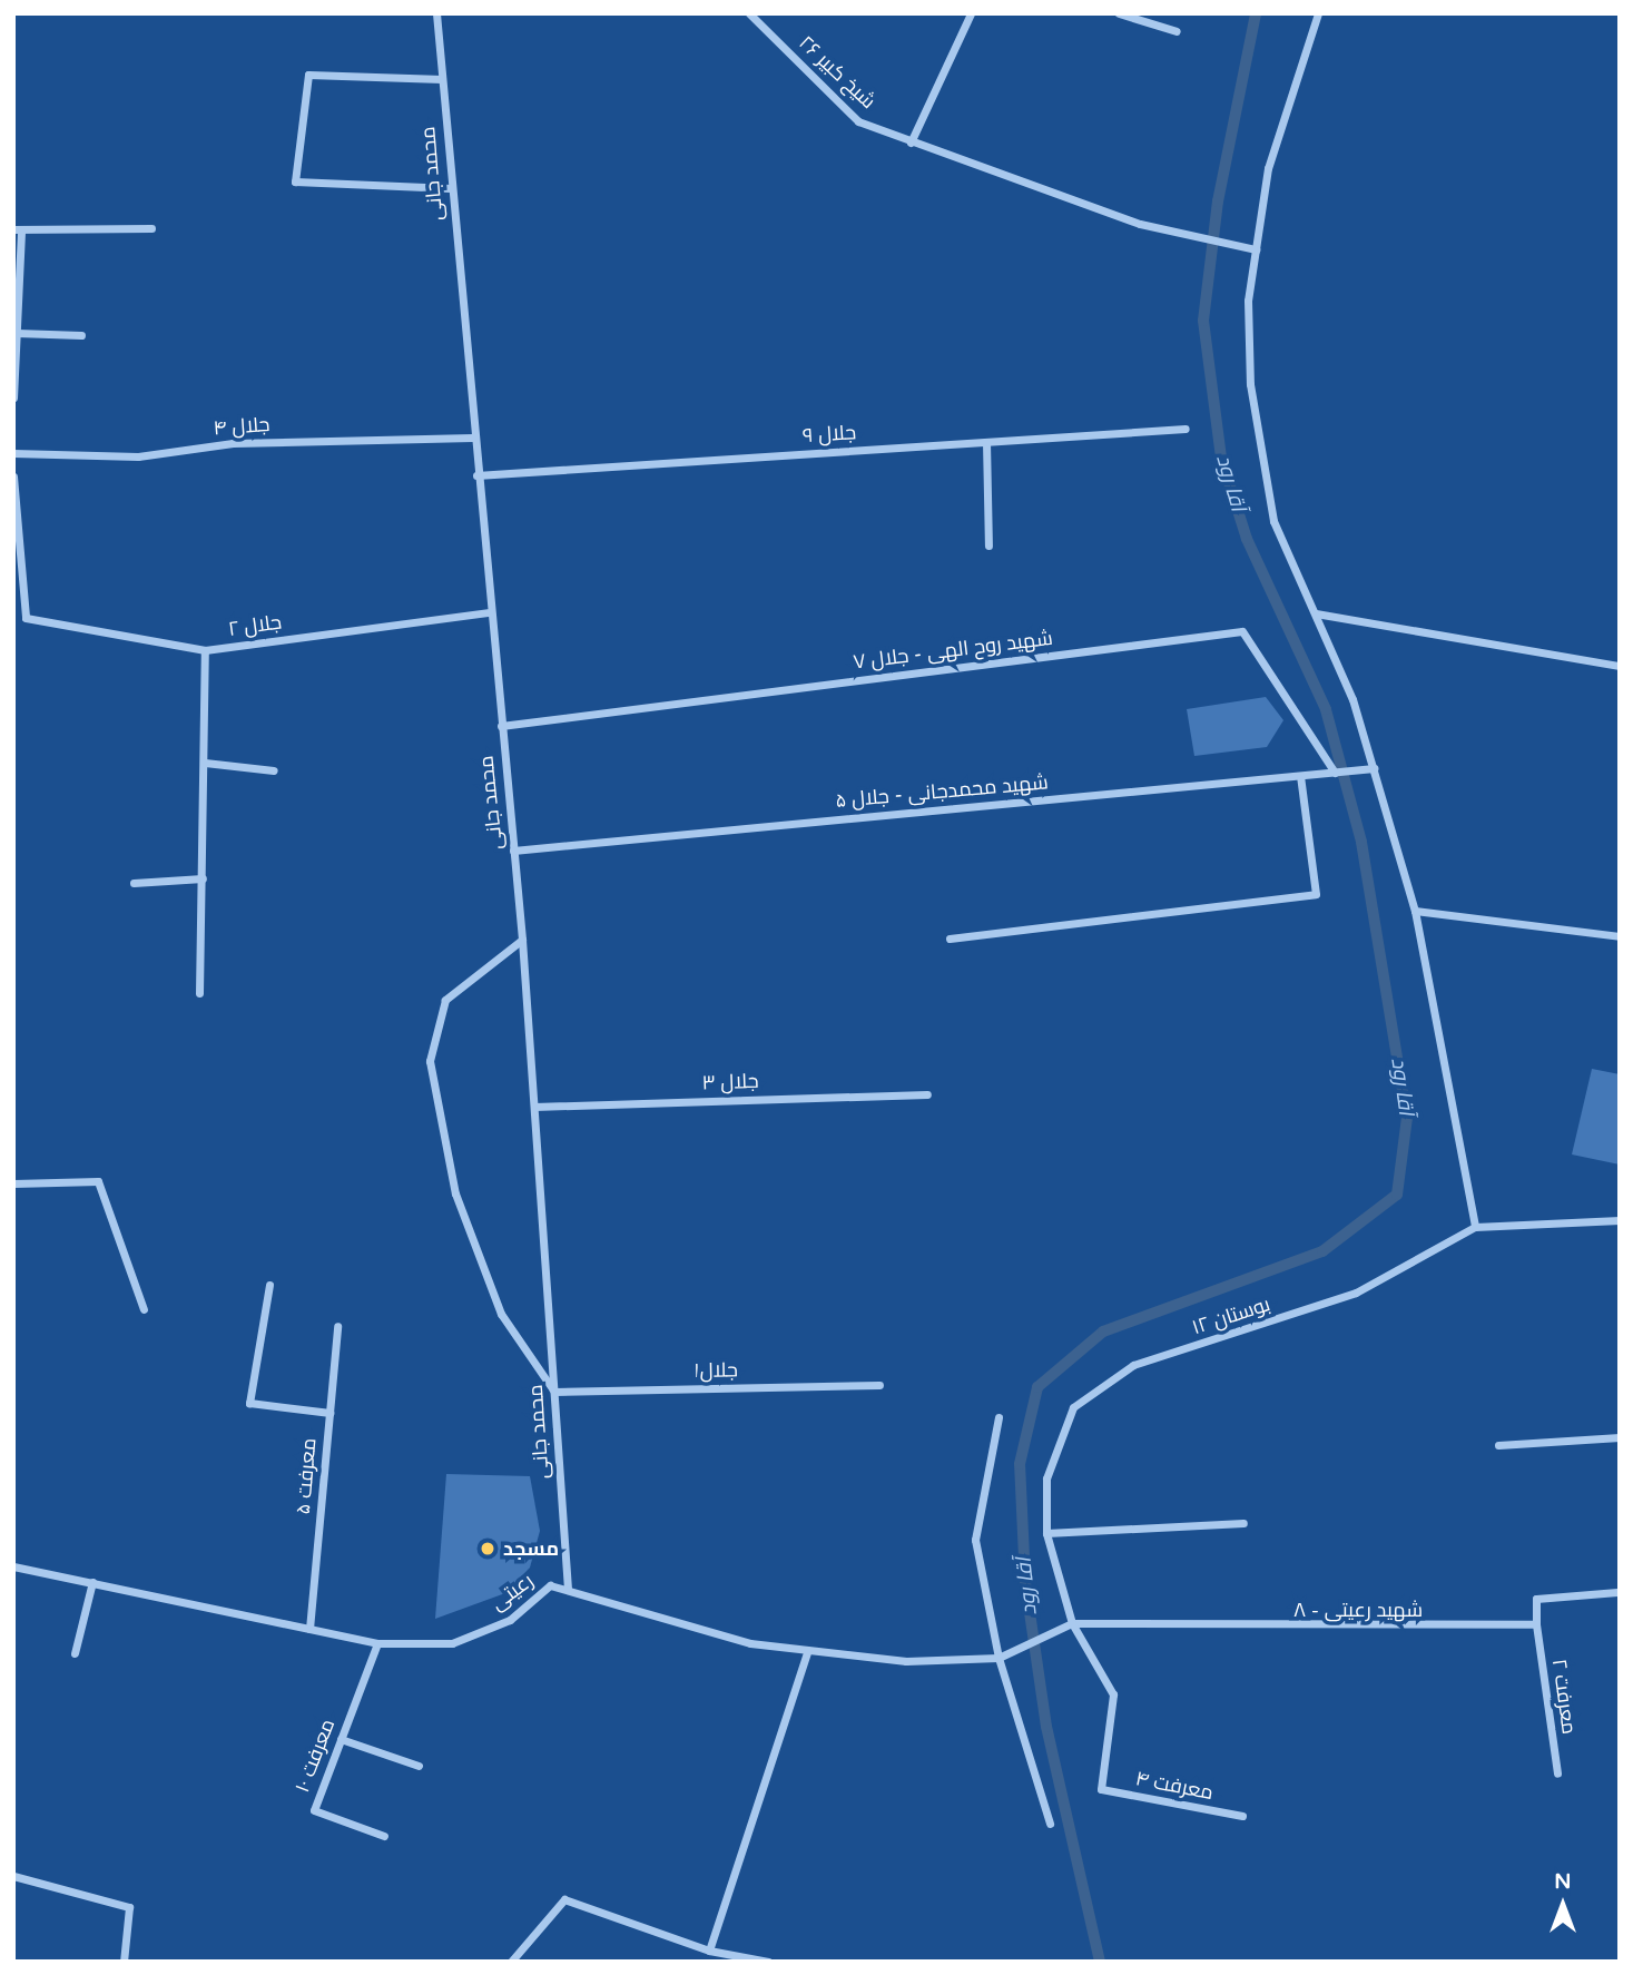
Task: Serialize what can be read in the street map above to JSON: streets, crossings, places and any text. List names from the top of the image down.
{
  "streets": {
    "street": [
      "شیخ کبیر ۲۶",
      "محمد جانی",
      "جلال ۴",
      "جلال ۹",
      "جلال ۲",
      "شهید روح الهی - جلال ۷",
      "شهید محمدجانی - جلال ۵",
      "جلال ۳",
      "بوستان ۱۲",
      "جلال۱",
      "معرفت ۵",
      "رعیتی",
      "شهید رعیتی - ۸",
      "معرفت ۲",
      "معرفت ۱۰",
      "معرفت ۴"
    ]
  },
  "crossings": [
    ["محمد جانی", "جلال ۴"],
    ["محمد جانی", "جلال ۹"],
    ["محمد جانی", "جلال ۲"],
    ["محمد جانی", "شهید روح الهی - جلال ۷"],
    ["محمد جانی", "شهید محمدجانی - جلال ۵"],
    ["محمد جانی", "جلال ۳"],
    ["محمد جانی", "جلال۱"],
    ["محمد جانی", "رعیتی"],
    ["شهید روح الهی - جلال ۷", "شهید محمدجانی - جلال ۵"],
    ["بوستان ۱۲", "شهید رعیتی - ۸"],
    ["بوستان ۱۲", "معرفت ۴"],
    ["معرفت ۵", "رعیتی"],
    ["رعیتی", "معرفت ۱۰"],
    ["شهید رعیتی - ۸", "معرفت ۲"]
  ],
  "water": ["آقا رود"],
  "places": ["مسجد"],
  "north": "top"
}
